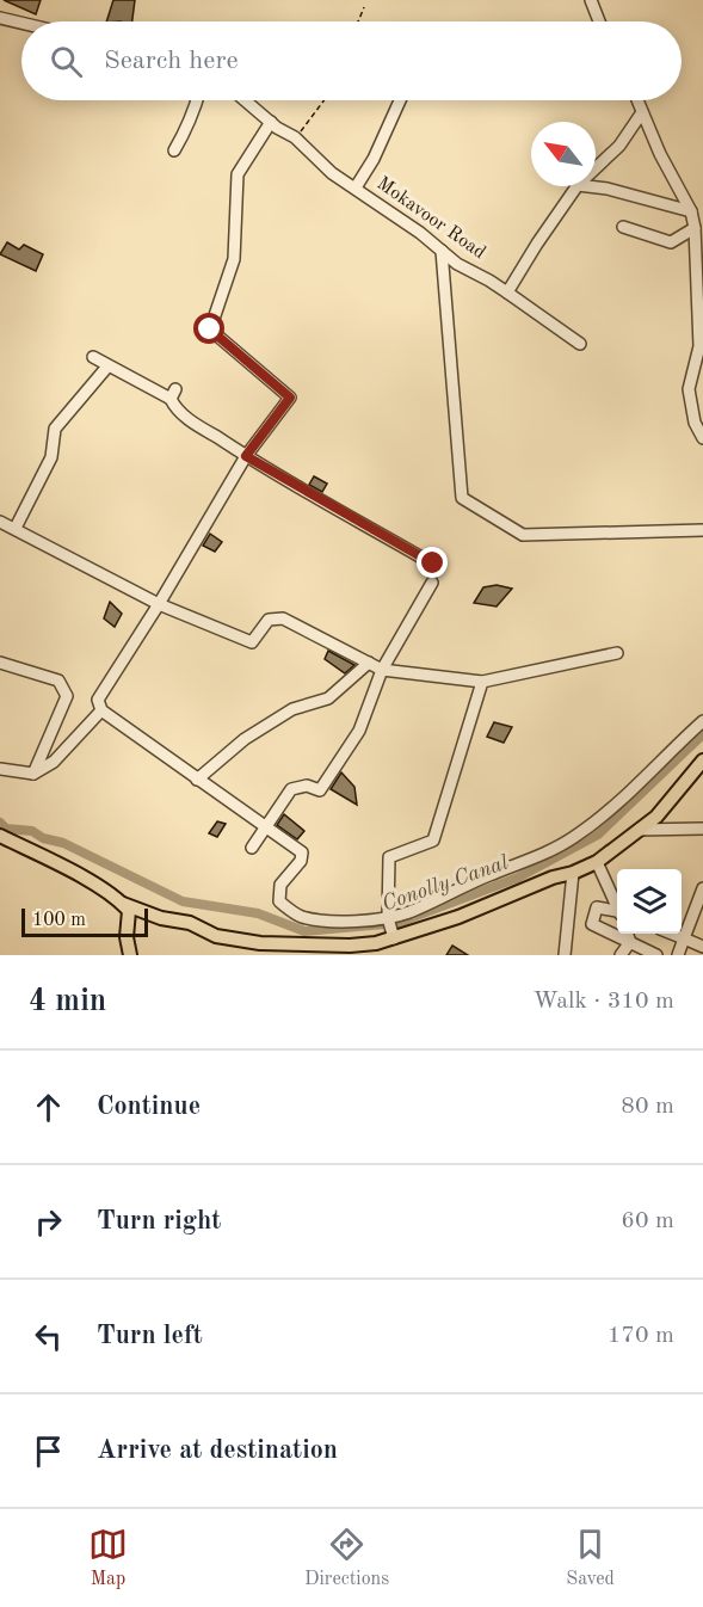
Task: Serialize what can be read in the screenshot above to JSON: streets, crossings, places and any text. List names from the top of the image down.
{
  "streets": {
    "street": ["Mokavoor Road"]
  },
  "water": ["Conolly Canal"],
  "scale_bar": "100 m",
  "north": "top left",
  "page": {
    "search": "Search here",
    "scale": "100 m",
    "heading": ["4 min", "Walk · 310 m"],
    "list": [
      ["Continue", "80 m"],
      ["Turn right", "60 m"],
      ["Turn left", "170 m"],
      "Arrive at destination"
    ],
    "nav": ["Map", "Directions", "Saved"]
  }
}
